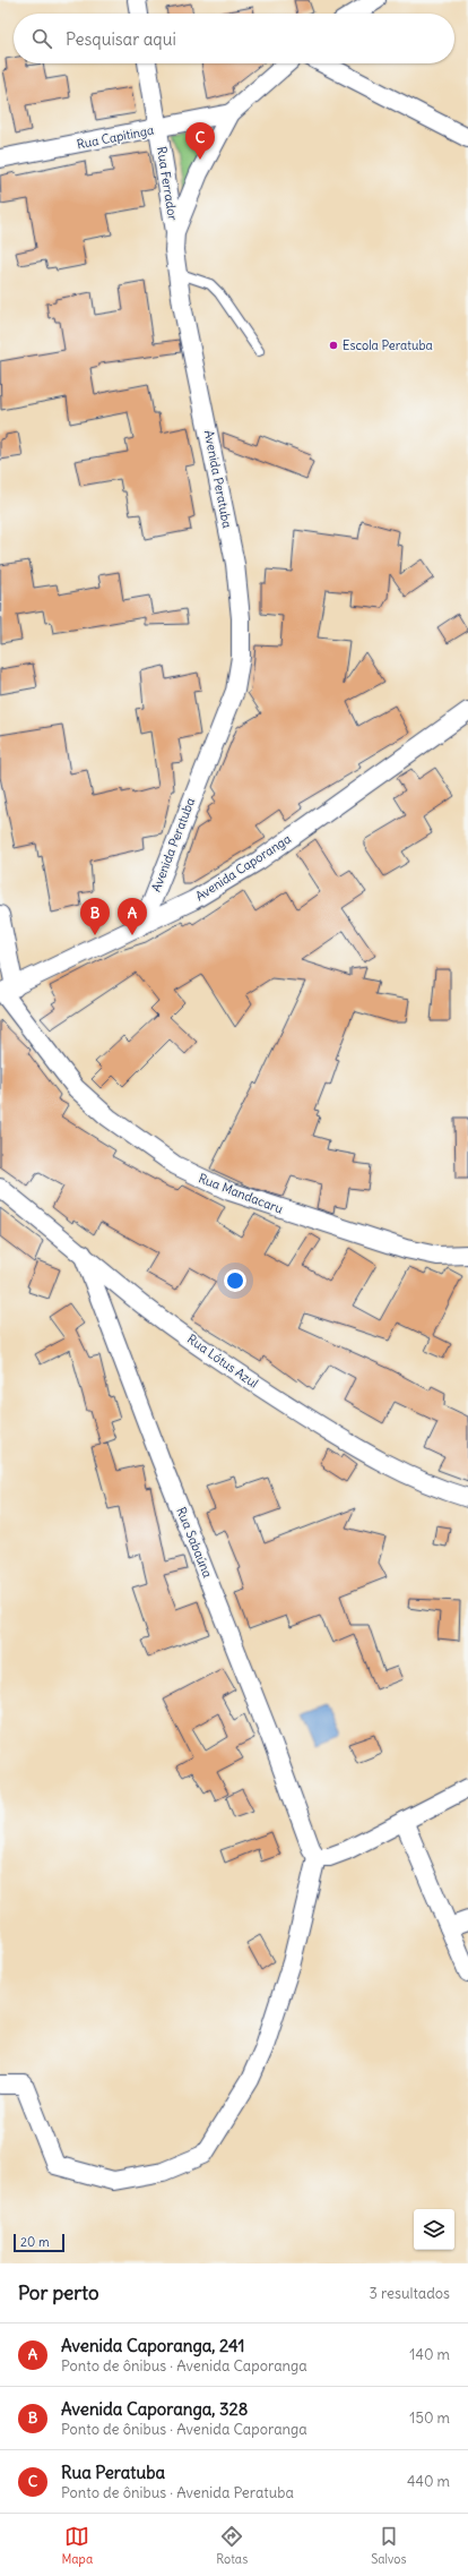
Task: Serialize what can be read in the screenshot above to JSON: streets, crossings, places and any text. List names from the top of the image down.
{
  "streets": {
    "street": [
      "Rua Capitinga",
      "Rua Ferrador",
      "Avenida Peratuba",
      "Avenida Caporanga",
      "Rua Mandacaru",
      "Rua Lótus Azul",
      "Rua Sabaúna"
    ]
  },
  "crossings": [
    ["Rua Capitinga", "Rua Ferrador"],
    ["Rua Capitinga", "Avenida Peratuba"],
    ["Rua Ferrador", "Avenida Peratuba"],
    ["Avenida Peratuba", "Avenida Caporanga"],
    ["Avenida Caporanga", "Rua Mandacaru"],
    ["Rua Lótus Azul", "Rua Sabaúna"]
  ],
  "places": ["Escola Peratuba"],
  "scale_bar": "20 m",
  "page": {
    "search": "Pesquisar aqui",
    "pins": ["C", "A", "B"],
    "scale": "20 m",
    "heading": ["Por perto", "3 resultados"],
    "list": [
      {
        "mark": "A",
        "name": "Avenida Caporanga, 241",
        "note": "Ponto de ônibus · Avenida Caporanga",
        "value": "140 m"
      },
      {
        "mark": "B",
        "name": "Avenida Caporanga, 328",
        "note": "Ponto de ônibus · Avenida Caporanga",
        "value": "150 m"
      },
      {
        "mark": "C",
        "name": "Rua Peratuba",
        "note": "Ponto de ônibus · Avenida Peratuba",
        "value": "440 m"
      }
    ],
    "nav": ["Mapa", "Rotas", "Salvos"]
  }
}
